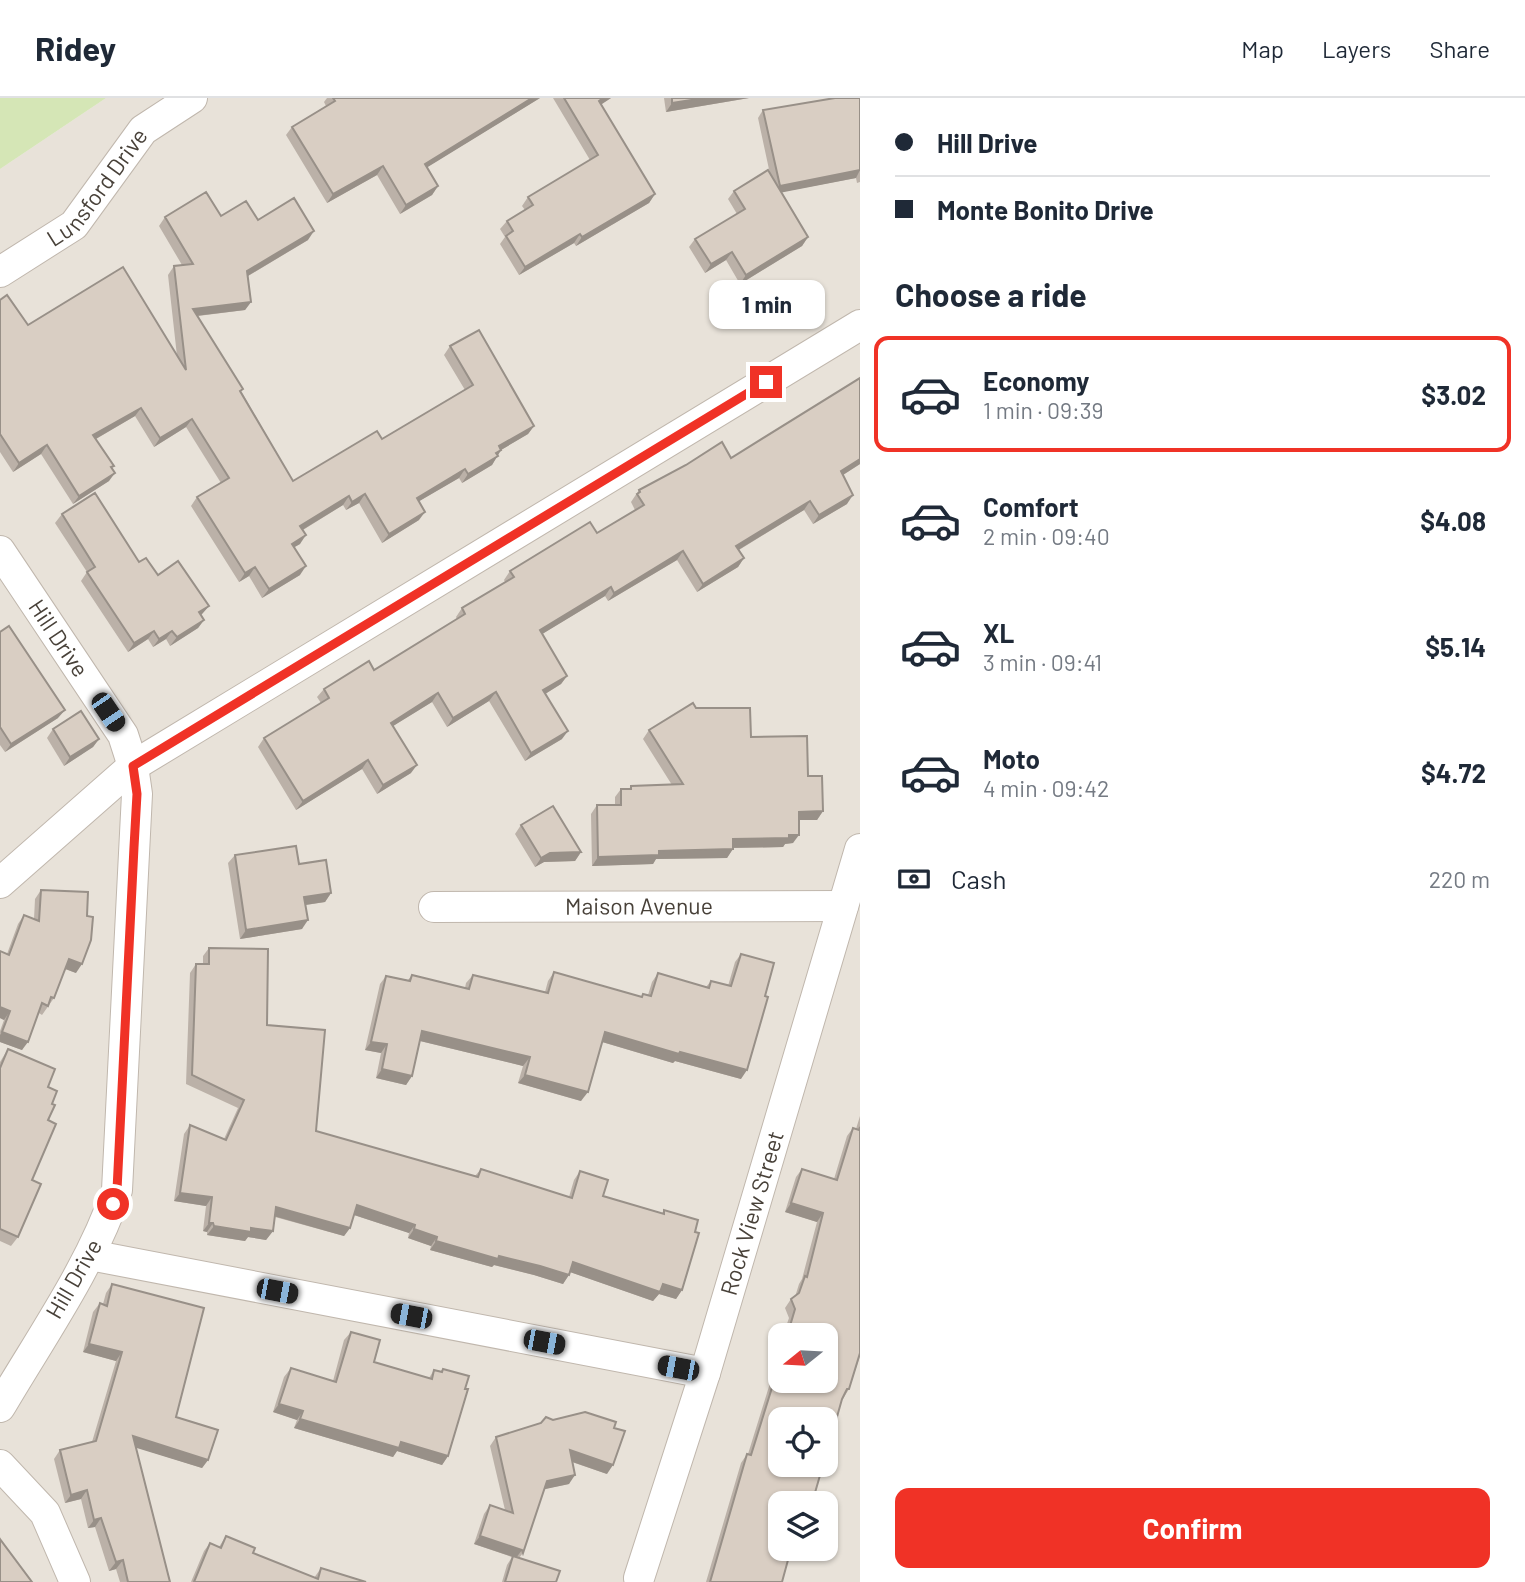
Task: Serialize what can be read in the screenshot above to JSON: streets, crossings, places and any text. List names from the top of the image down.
{
  "streets": {
    "street": [
      "Lunsford Drive",
      "Hill Drive",
      "Maison Avenue",
      "Rock View Street"
    ]
  },
  "crossings": [
    ["Maison Avenue", "Rock View Street"]
  ],
  "north": "left",
  "page": {
    "header": "Ridey",
    "nav": ["Map", "Layers", "Share"],
    "banner": ["Hill Drive", "Monte Bonito Drive"],
    "heading": "Choose a ride",
    "bubble": "1 min",
    "list": [
      {
        "name": "Economy",
        "note": "1 min · 09:39",
        "value": "$3.02"
      },
      {
        "name": "Comfort",
        "note": "2 min · 09:40",
        "value": "$4.08"
      },
      {
        "name": "XL",
        "note": "3 min · 09:41",
        "value": "$5.14"
      },
      {
        "name": "Moto",
        "note": "4 min · 09:42",
        "value": "$4.72"
      }
    ],
    "pay": ["Cash", "220 m"],
    "buttons": "Confirm"
  }
}
